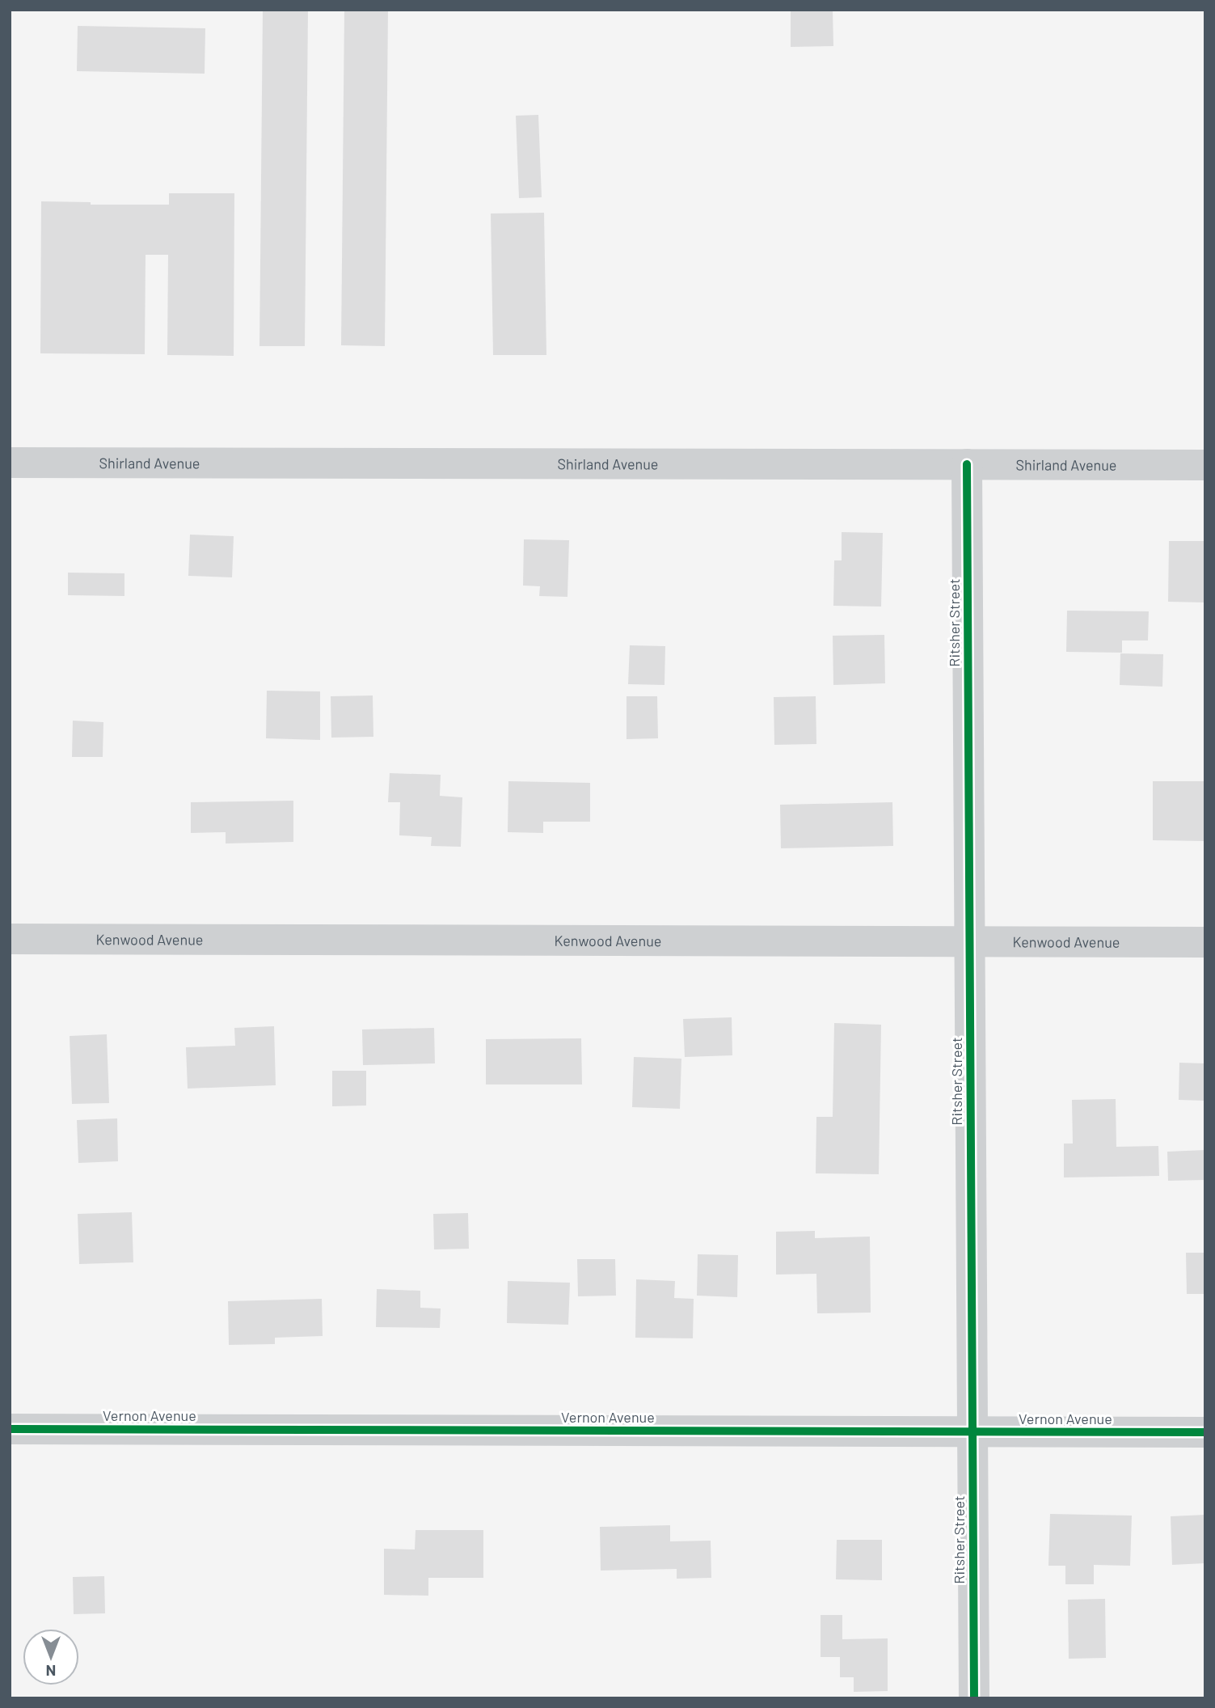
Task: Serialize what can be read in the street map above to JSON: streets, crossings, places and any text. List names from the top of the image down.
{
  "streets": {
    "street": [
      "Shirland Avenue",
      "Ritsher Street",
      "Kenwood Avenue",
      "Vernon Avenue"
    ]
  },
  "crossings": [
    ["Shirland Avenue", "Ritsher Street"],
    ["Ritsher Street", "Kenwood Avenue"],
    ["Ritsher Street", "Vernon Avenue"]
  ],
  "north": "bottom"
}
